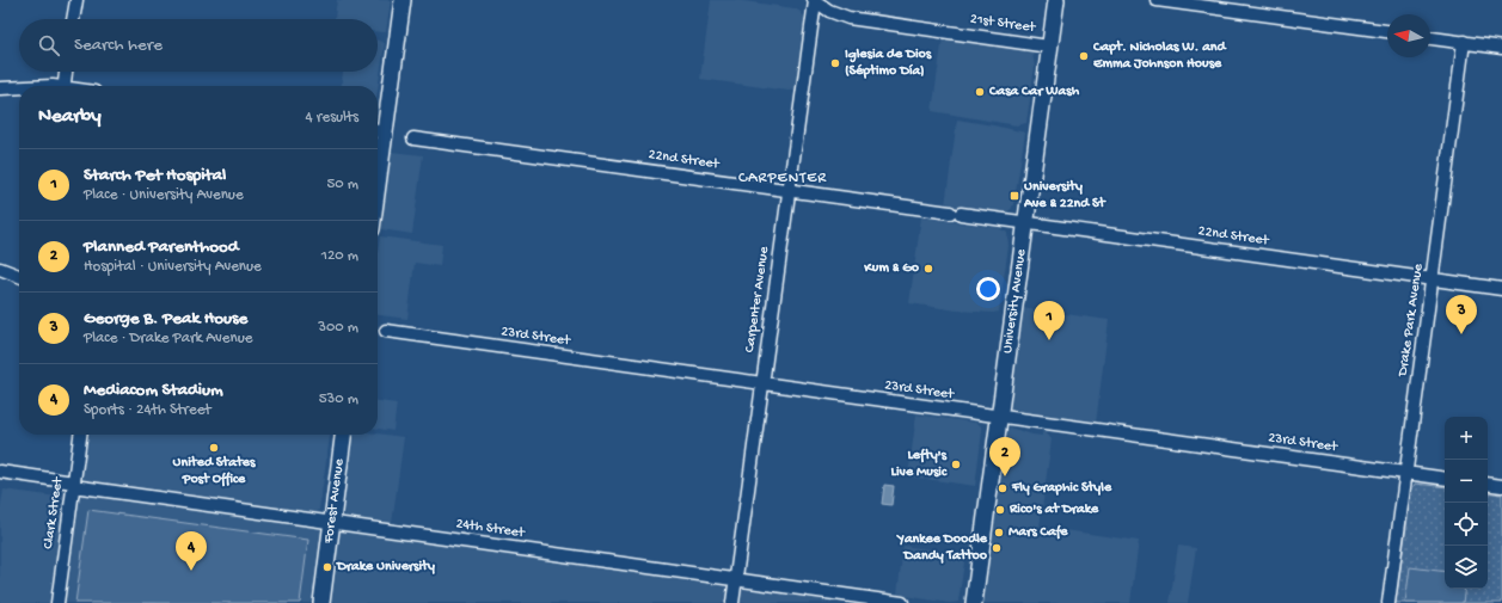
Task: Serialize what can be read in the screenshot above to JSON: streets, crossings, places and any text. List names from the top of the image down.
{
  "streets": {
    "main road": ["University Avenue", "Forest Avenue"],
    "street": [
      "21st Street",
      "22nd Street",
      "Carpenter Avenue",
      "Drake Park Avenue",
      "23rd Street",
      "Clark Street",
      "24th Street"
    ]
  },
  "crossings": [
    ["21st Street", "Carpenter Avenue"],
    ["21st Street", "University Avenue"],
    ["22nd Street", "Carpenter Avenue"],
    ["22nd Street", "University Avenue"],
    ["22nd Street", "Drake Park Avenue"],
    ["Carpenter Avenue", "23rd Street"],
    ["Carpenter Avenue", "24th Street"],
    ["University Avenue", "23rd Street"],
    ["Drake Park Avenue", "23rd Street"],
    ["Forest Avenue", "24th Street"],
    ["Clark Street", "24th Street"]
  ],
  "districts": ["CARPENTER"],
  "places": {
    "other": [
      "Capt. Nicholas W. and Emma Johnson House",
      "Iglesia de Dios (Séptimo Día)",
      "Casa Car Wash",
      "Kum & Go",
      "United States Post Office",
      "Lefty's Live Music",
      "Fly Graphic Style",
      "Rico's at Drake",
      "Mars Cafe",
      "Yankee Doodle Dandy Tattoo",
      "Drake University"
    ],
    "transit": ["University Ave & 22nd St"]
  },
  "north": "left",
  "page": {
    "search": "Search here",
    "heading": ["Nearby", "4 results"],
    "list": [
      {
        "mark": "1",
        "name": "Starch Pet Hospital",
        "note": "Place · University Avenue",
        "value": "50 m"
      },
      {
        "mark": "2",
        "name": "Planned Parenthood",
        "note": "Hospital · University Avenue",
        "value": "120 m"
      },
      {
        "mark": "3",
        "name": "George B. Peak House",
        "note": "Place · Drake Park Avenue",
        "value": "300 m"
      },
      {
        "mark": "4",
        "name": "Mediacom Stadium",
        "note": "Sports · 24th Street",
        "value": "530 m"
      }
    ],
    "pins": [
      "3",
      "1",
      "2",
      "4"
    ],
    "map_buttons": ["+", "−"]
  }
}
